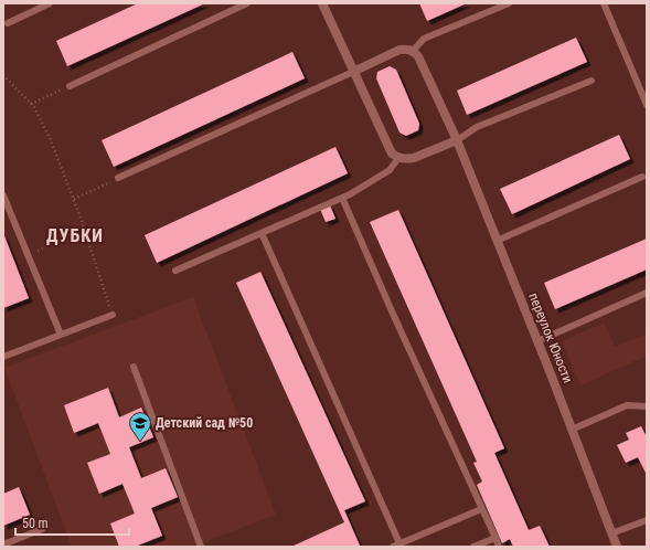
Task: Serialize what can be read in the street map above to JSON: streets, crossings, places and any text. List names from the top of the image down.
{
  "streets": {
    "street": ["переулок Юности"]
  },
  "districts": ["ДУБКИ"],
  "places": {
    "school or university": ["Детский сад №50"]
  },
  "scale_bar": "50 m"
}
